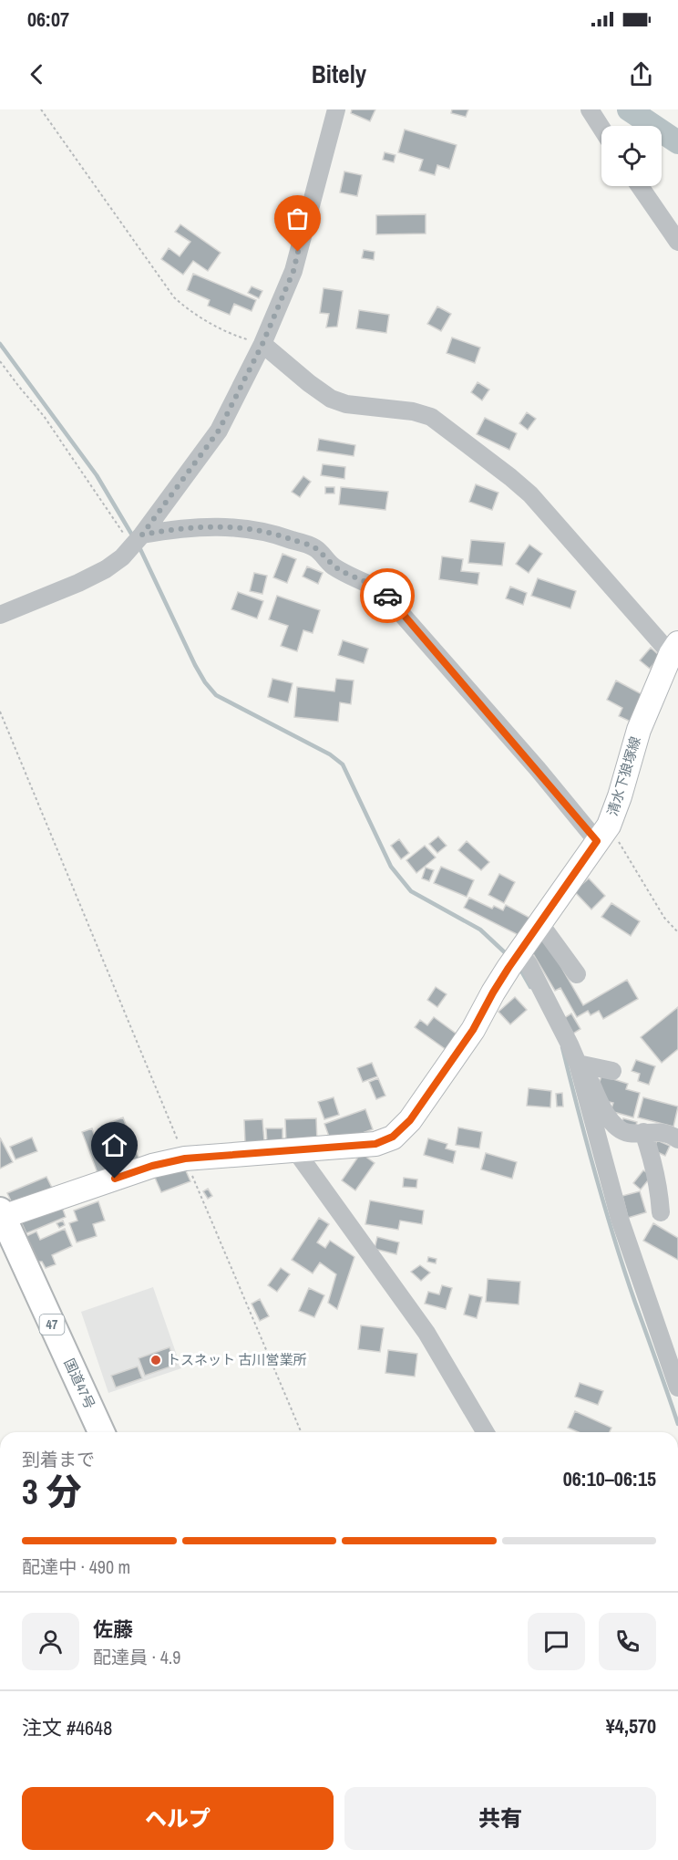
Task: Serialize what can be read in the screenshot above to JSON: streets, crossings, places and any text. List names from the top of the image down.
{
  "streets": {
    "highway": ["47", "国道47号"],
    "main road": ["清水下狼塚線"]
  },
  "crossings": [
    ["清水下狼塚線", "国道47号"]
  ],
  "places": ["トスネット 古川営業所"],
  "page": {
    "status": "06:07",
    "header": "Bitely",
    "heading": ["3 分", "到着まで", "06:10–06:15"],
    "panel": [
      "佐藤",
      "配達員 · 4.9",
      "注文 #4648",
      "¥4,570"
    ],
    "bar": "配達中 · 490 m",
    "buttons": ["ヘルプ", "共有"]
  }
}
